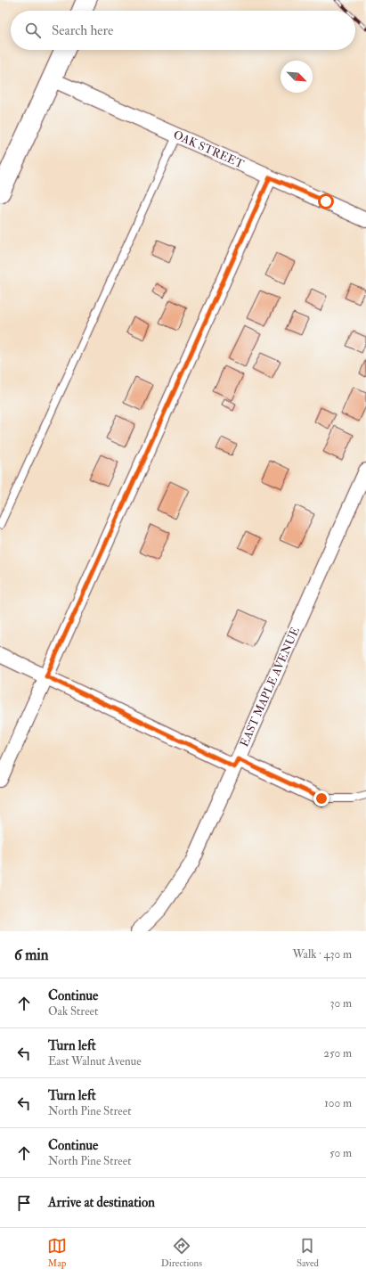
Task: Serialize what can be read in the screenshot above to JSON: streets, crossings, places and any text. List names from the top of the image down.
{
  "streets": {
    "street": ["OAK STREET", "EAST MAPLE AVENUE"]
  },
  "north": "bottom right",
  "page": {
    "search": "Search here",
    "heading": ["6 min", "Walk · 430 m"],
    "list": [
      ["Continue", "Oak Street", "30 m"],
      ["Turn left", "East Walnut Avenue", "250 m"],
      ["Turn left", "North Pine Street", "100 m"],
      ["Continue", "North Pine Street", "50 m"],
      "Arrive at destination"
    ],
    "nav": ["Map", "Directions", "Saved"]
  }
}
